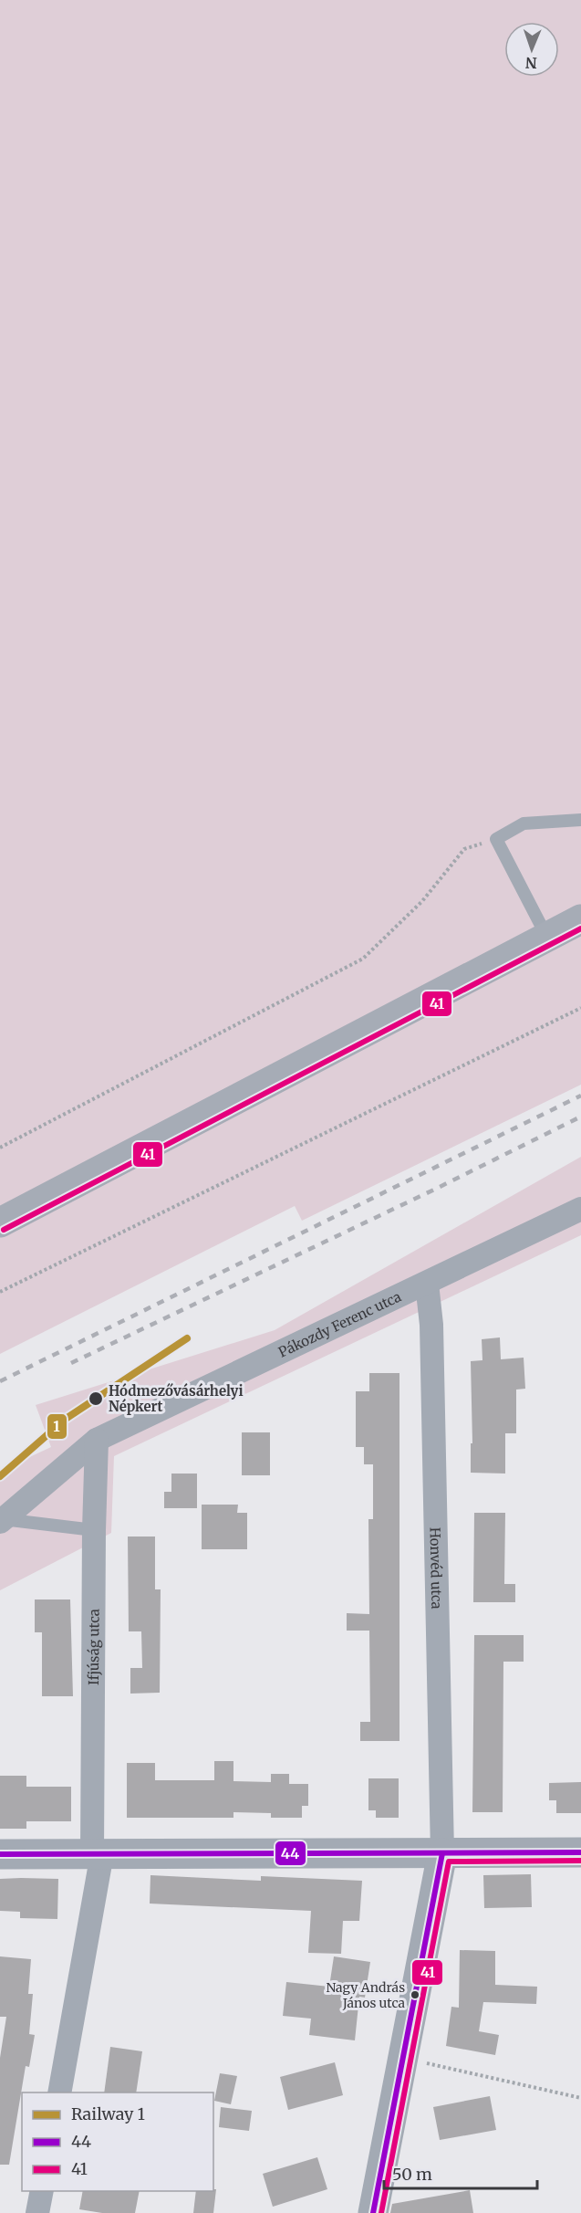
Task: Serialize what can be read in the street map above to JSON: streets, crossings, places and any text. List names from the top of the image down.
{
  "streets": {
    "street": ["Pákozdy Ferenc utca", "Honvéd utca", "Ifjúság utca"]
  },
  "crossings": [
    ["Pákozdy Ferenc utca", "Honvéd utca"],
    ["Pákozdy Ferenc utca", "Ifjúság utca"]
  ],
  "places": ["Hódmezővásárhelyi Népkert", "Nagy András János utca"],
  "lines": ["transit line 41", "rail line 1", "transit line 44"],
  "legend": ["Railway 1", "44", "41"],
  "scale_bar": "50 m",
  "north": "bottom"
}
